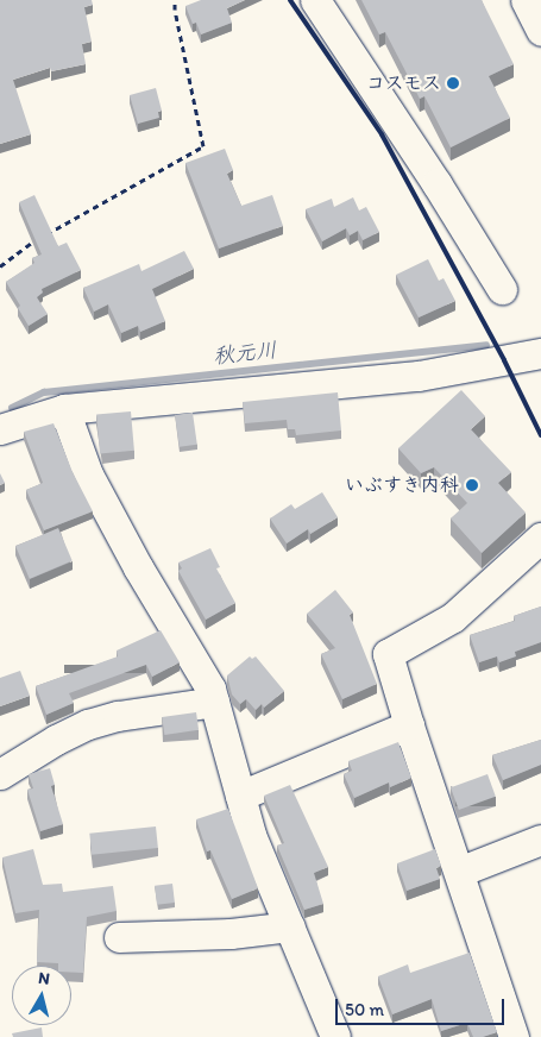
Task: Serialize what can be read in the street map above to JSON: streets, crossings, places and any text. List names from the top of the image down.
{
  "water": ["秋元川"],
  "places": ["コスモス", "いぶすき内科"],
  "scale_bar": "50 m",
  "north": "top"
}
